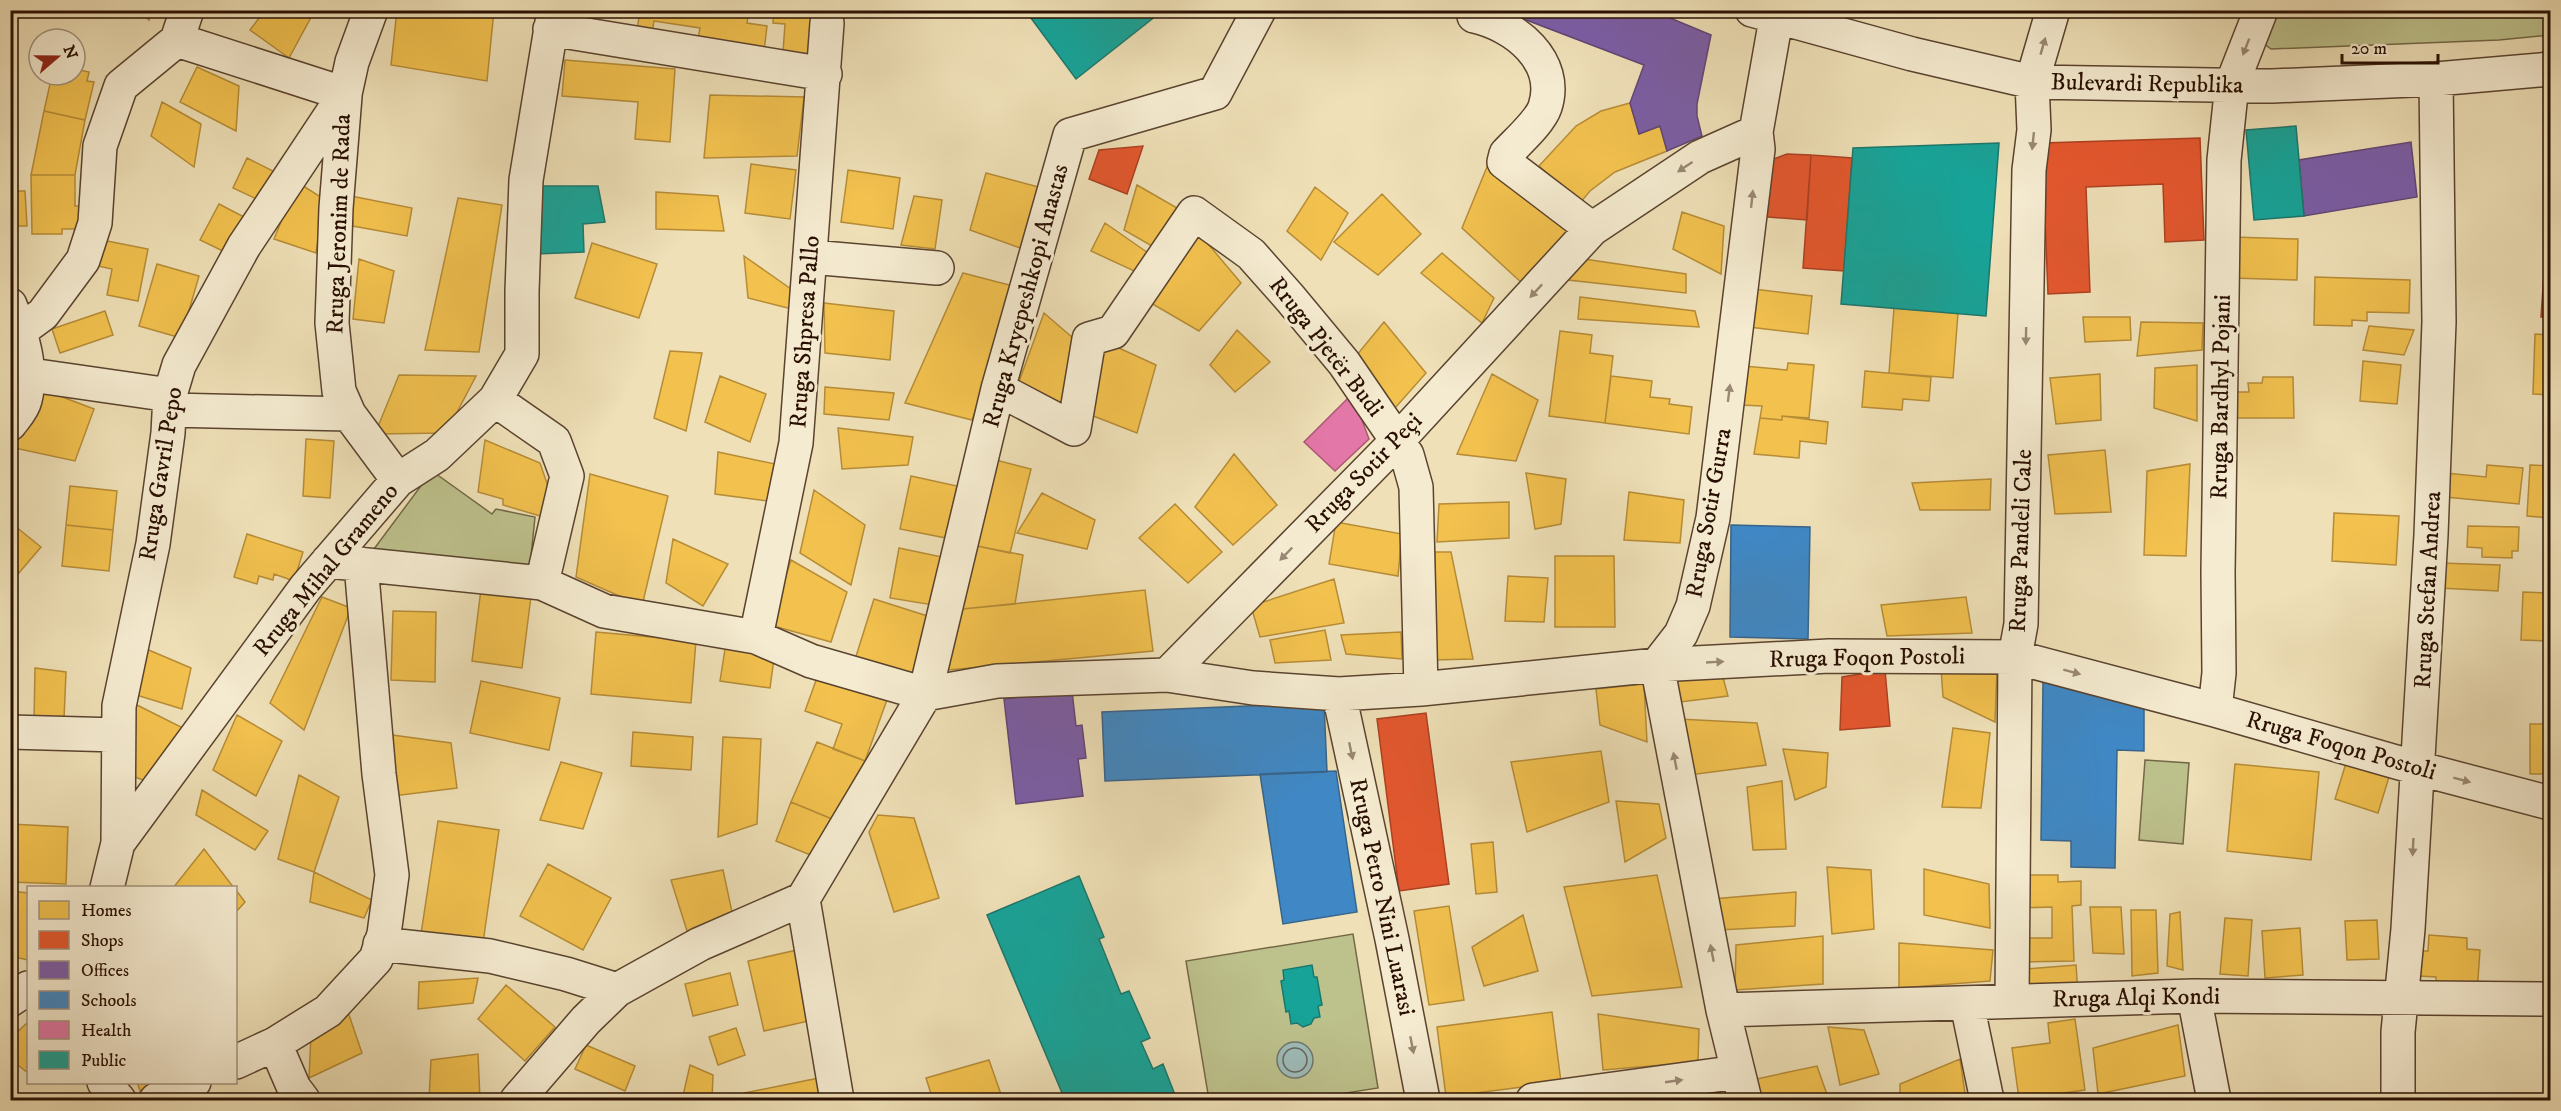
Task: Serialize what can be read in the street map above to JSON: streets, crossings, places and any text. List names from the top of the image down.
{
  "streets": {
    "street": [
      "Bulevardi Republika",
      "Rruga Jeronim de Rada",
      "Rruga Kryepeshkopi Anastas",
      "Rruga Shpresa Pallo",
      "Rruga Pjetër Budi",
      "Rruga Bardhyl Pojani",
      "Rruga Sotir Peçi",
      "Rruga Gavril Pepo",
      "Rruga Sotir Gurra",
      "Rruga Pandeli Cale",
      "Rruga Mihal Grameno",
      "Rruga Stefan Andrea",
      "Rruga Foqon Postoli",
      "Rruga Petro Nini Luarasi",
      "Rruga Alqi Kondi"
    ]
  },
  "crossings": [
    ["Bulevardi Republika", "Rruga Bardhyl Pojani"],
    ["Bulevardi Republika", "Rruga Sotir Gurra"],
    ["Bulevardi Republika", "Rruga Pandeli Cale"],
    ["Bulevardi Republika", "Rruga Stefan Andrea"],
    ["Rruga Jeronim de Rada", "Rruga Gavril Pepo"],
    ["Rruga Jeronim de Rada", "Rruga Mihal Grameno"],
    ["Rruga Kryepeshkopi Anastas", "Rruga Pjetër Budi"],
    ["Rruga Pjetër Budi", "Rruga Sotir Peçi"],
    ["Rruga Pjetër Budi", "Rruga Foqon Postoli"],
    ["Rruga Bardhyl Pojani", "Rruga Foqon Postoli"],
    ["Rruga Sotir Peçi", "Rruga Sotir Gurra"],
    ["Rruga Sotir Peçi", "Rruga Foqon Postoli"],
    ["Rruga Gavril Pepo", "Rruga Mihal Grameno"],
    ["Rruga Sotir Gurra", "Rruga Foqon Postoli"],
    ["Rruga Pandeli Cale", "Rruga Foqon Postoli"],
    ["Rruga Pandeli Cale", "Rruga Alqi Kondi"],
    ["Rruga Stefan Andrea", "Rruga Foqon Postoli"],
    ["Rruga Stefan Andrea", "Rruga Alqi Kondi"],
    ["Rruga Foqon Postoli", "Rruga Petro Nini Luarasi"]
  ],
  "one_way": [
    "Rruga Sotir Peçi",
    "Rruga Sotir Gurra",
    "Rruga Foqon Postoli",
    "Rruga Petro Nini Luarasi"
  ],
  "legend": [
    "Homes",
    "Shops",
    "Offices",
    "Schools",
    "Health",
    "Public"
  ],
  "scale_bar": "20 m",
  "north": "right"
}
